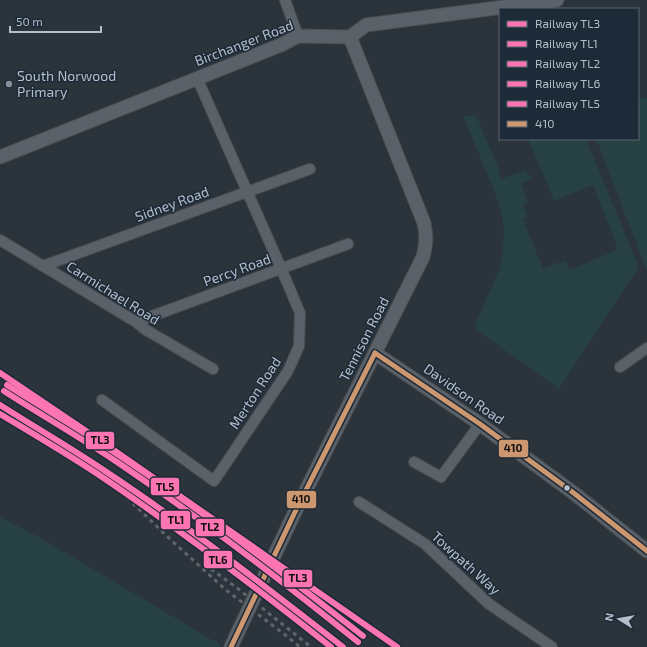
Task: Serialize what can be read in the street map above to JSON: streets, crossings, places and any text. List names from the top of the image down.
{
  "streets": {
    "street": [
      "Birchanger Road",
      "Sidney Road",
      "Percy Road",
      "Carmichael Road",
      "Tennison Road",
      "Merton Road",
      "Davidson Road",
      "Towpath Way"
    ]
  },
  "crossings": [
    ["Birchanger Road", "Tennison Road"],
    ["Birchanger Road", "Merton Road"],
    ["Sidney Road", "Carmichael Road"],
    ["Sidney Road", "Merton Road"],
    ["Percy Road", "Carmichael Road"],
    ["Percy Road", "Merton Road"],
    ["Tennison Road", "Davidson Road"]
  ],
  "places": ["South Norwood Primary"],
  "lines": [
    "transit line 410",
    "rail line TL3",
    "rail line TL5",
    "rail line TL2",
    "rail line TL1",
    "rail line TL6"
  ],
  "legend": [
    "Railway TL3",
    "Railway TL1",
    "Railway TL2",
    "Railway TL6",
    "Railway TL5",
    "410"
  ],
  "scale_bar": "50 m",
  "north": "left"
}
